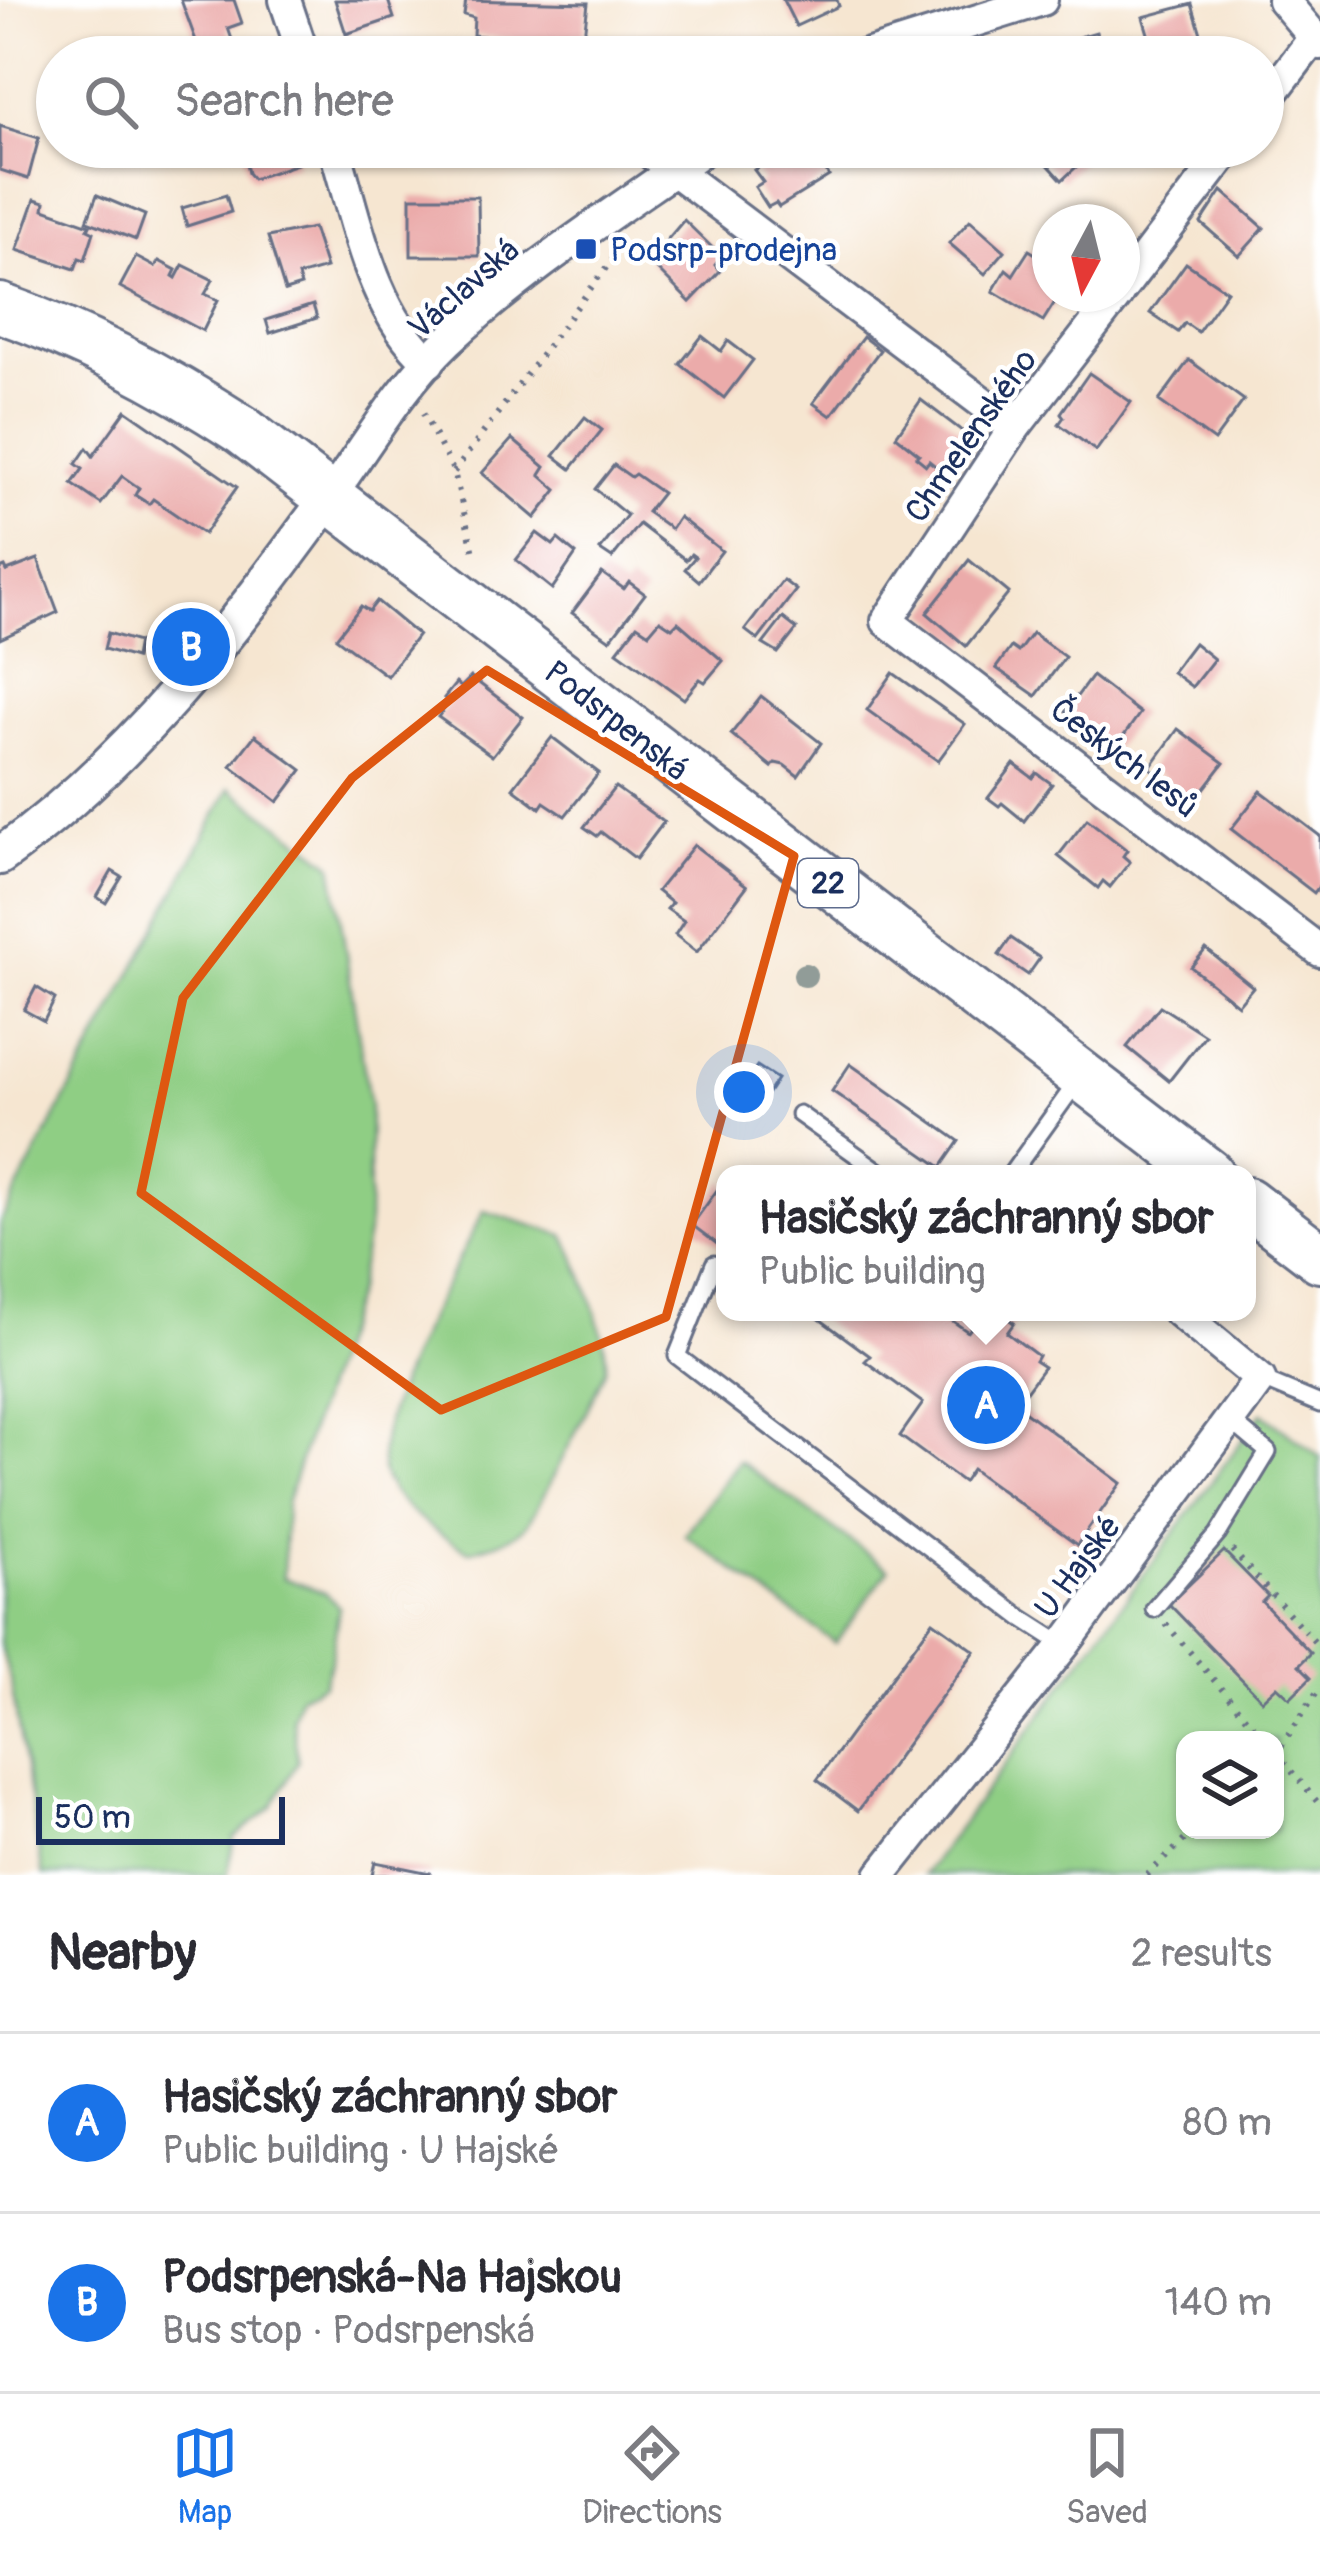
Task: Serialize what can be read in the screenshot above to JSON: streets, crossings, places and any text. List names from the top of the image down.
{
  "streets": {
    "main road": ["Podsrpenská", "22"],
    "street": [
      "Václavská",
      "Chmelenského",
      "Českých lesů",
      "U Hajské"
    ]
  },
  "crossings": [
    ["Václavská", "Podsrpenská"],
    ["Chmelenského", "Českých lesů"]
  ],
  "places": {
    "transit": ["Podsrp-prodejna"]
  },
  "scale_bar": "50 m",
  "north": "bottom",
  "page": {
    "search": "Search here",
    "pins": ["B", "A"],
    "popup": ["Hasičský záchranný sbor", "Public building"],
    "scale": "50 m",
    "heading": ["Nearby", "2 results"],
    "list": [
      {
        "mark": "A",
        "name": "Hasičský záchranný sbor",
        "note": "Public building · U Hajské",
        "value": "80 m"
      },
      {
        "mark": "B",
        "name": "Podsrpenská-Na Hajskou",
        "note": "Bus stop · Podsrpenská",
        "value": "140 m"
      }
    ],
    "nav": ["Map", "Directions", "Saved"]
  }
}
